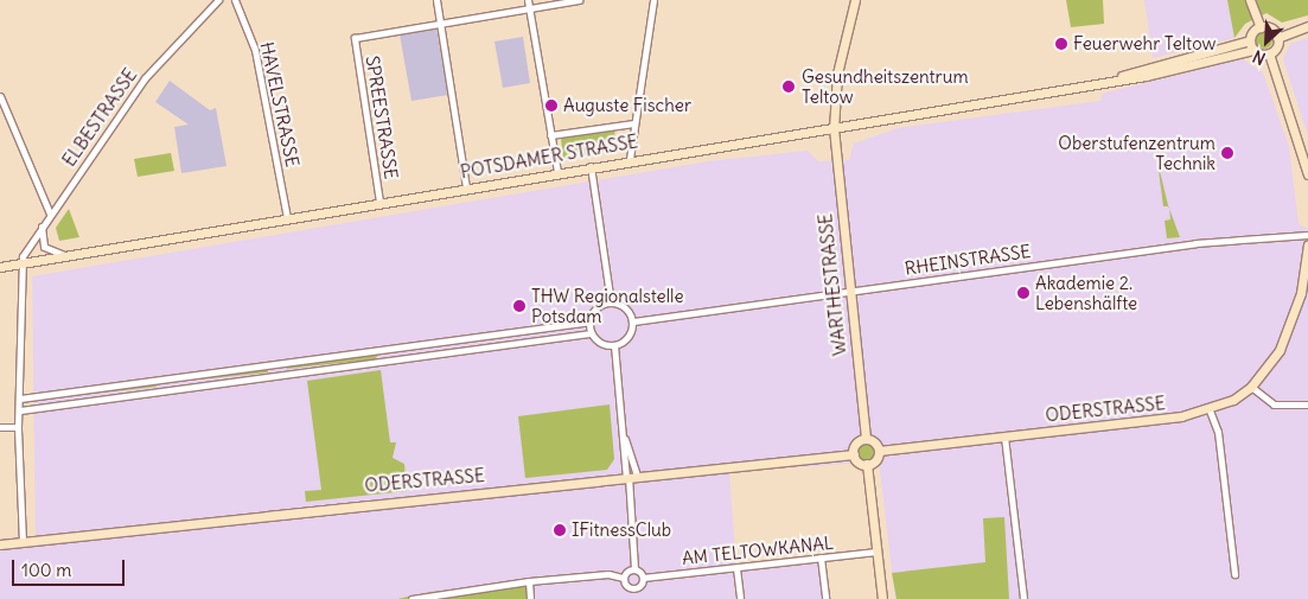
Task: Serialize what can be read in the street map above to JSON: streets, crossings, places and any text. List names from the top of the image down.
{
  "streets": {
    "street": [
      "HAVELSTRASSE",
      "ELBESTRASSE",
      "SPREESTRASSE",
      "POTSDAMER STRASSE",
      "RHEINSTRASSE",
      "WARTHESTRASSE",
      "ODERSTRASSE",
      "AM TELTOWKANAL"
    ]
  },
  "crossings": [
    ["HAVELSTRASSE", "POTSDAMER STRASSE"],
    ["ELBESTRASSE", "POTSDAMER STRASSE"],
    ["SPREESTRASSE", "POTSDAMER STRASSE"],
    ["POTSDAMER STRASSE", "WARTHESTRASSE"],
    ["RHEINSTRASSE", "WARTHESTRASSE"]
  ],
  "places": [
    "Feuerwehr Teltow",
    "Gesundheitszentrum Teltow",
    "Auguste Fischer",
    "Oberstufenzentrum Technik",
    "Akademie 2. Lebenshälfte",
    "THW Regionalstelle Potsdam",
    "IFitnessClub"
  ],
  "scale_bar": "100 m",
  "north": "bottom left"
}
